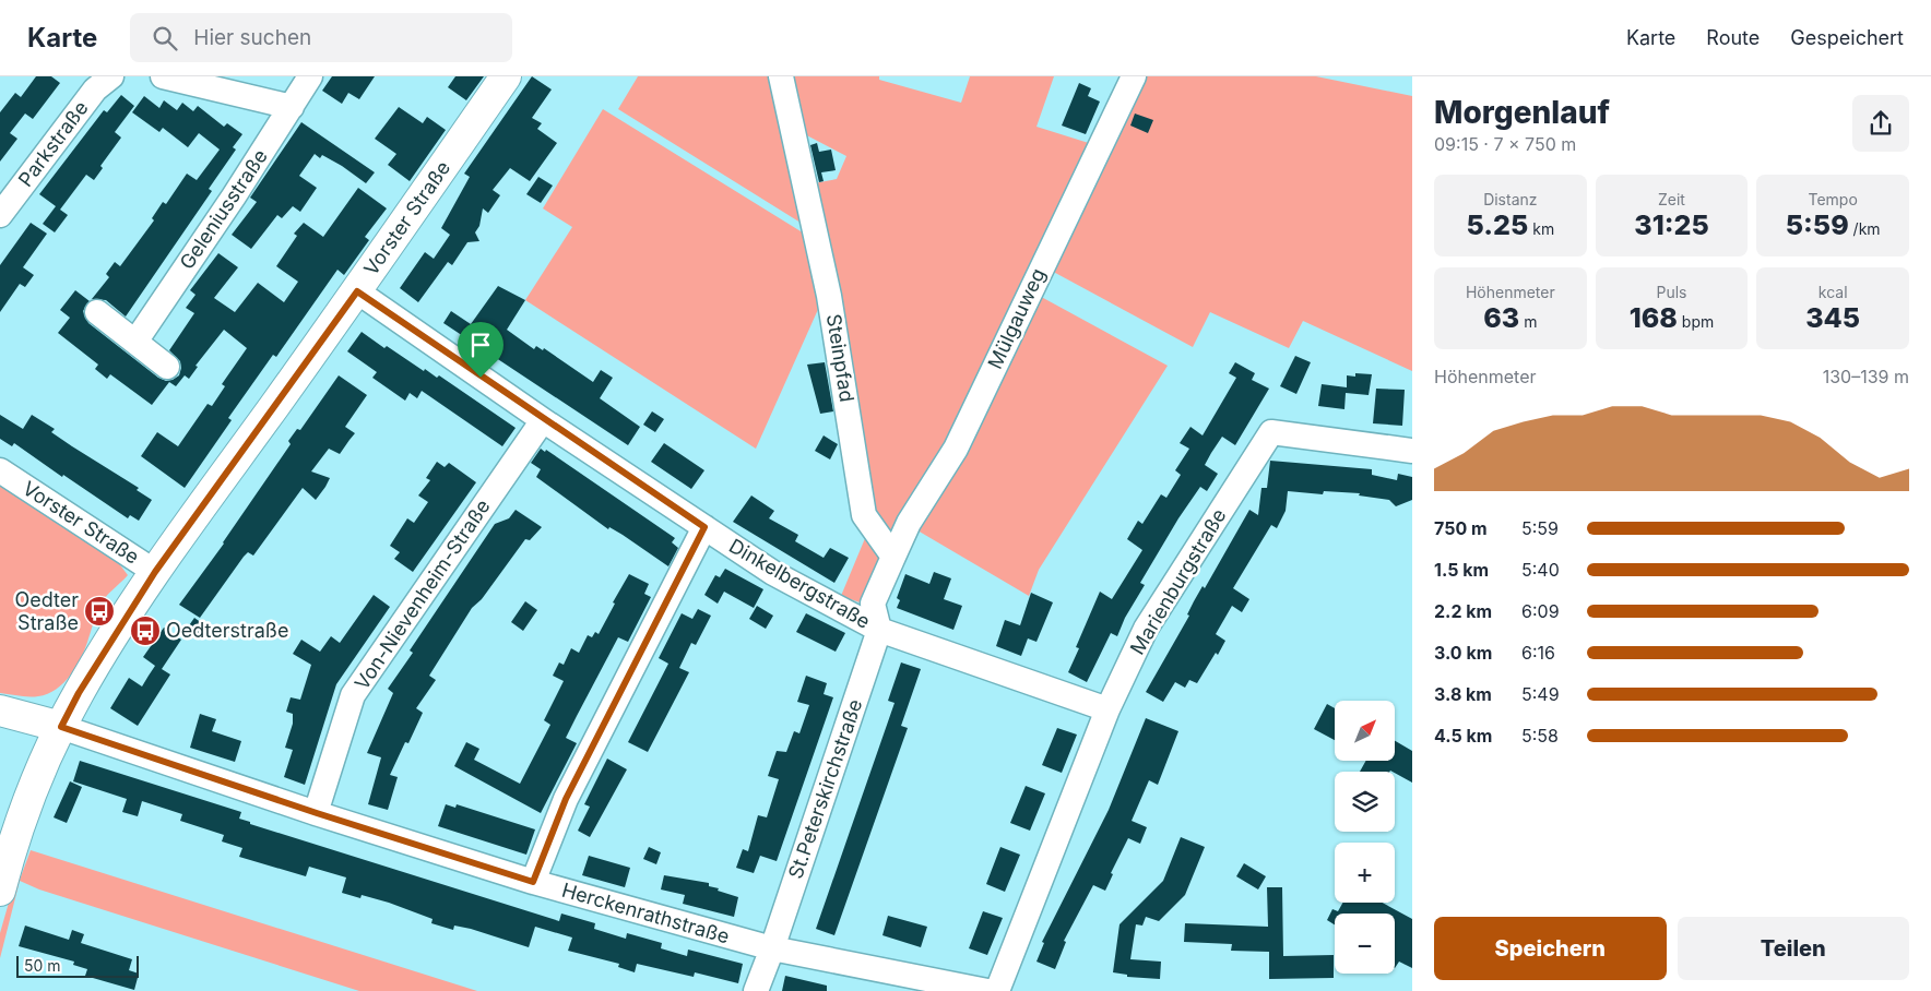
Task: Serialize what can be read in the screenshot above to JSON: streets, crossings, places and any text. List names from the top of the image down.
{
  "streets": {
    "main road": ["Vorster Straße"],
    "street": [
      "Parkstraße",
      "Geleniusstraße",
      "Mülgauweg",
      "Steinpfad",
      "Marienburgstraße",
      "Dinkelbergstraße",
      "Von-Nievenheim-Straße",
      "St.Peterskirchstraße",
      "Herckenrathstraße"
    ]
  },
  "crossings": [
    ["Vorster Straße", "Dinkelbergstraße"],
    ["Vorster Straße", "Herckenrathstraße"],
    ["Mülgauweg", "Steinpfad"],
    ["Marienburgstraße", "Dinkelbergstraße"],
    ["Dinkelbergstraße", "Von-Nievenheim-Straße"],
    ["Dinkelbergstraße", "St.Peterskirchstraße"],
    ["Von-Nievenheim-Straße", "Herckenrathstraße"],
    ["St.Peterskirchstraße", "Herckenrathstraße"]
  ],
  "places": {
    "bus stop": ["Oedter Straße", "Oedterstraße"]
  },
  "scale_bar": "50 m",
  "north": "top right",
  "page": {
    "header": "Karte",
    "search": "Hier suchen",
    "nav": ["Karte", "Route", "Gespeichert"],
    "heading": ["Morgenlauf", "09:15 · 7 × 750 m"],
    "stats": [
      ["Distanz", "5.25 km"],
      ["Zeit", "31:25"],
      ["Tempo", "5:59 /km"],
      ["Höhenmeter", "63 m"],
      ["Puls", "168 bpm"],
      ["kcal", "345"]
    ],
    "chart": ["Höhenmeter", "130–139 m"],
    "list": [
      {
        "name": "750 m",
        "note": "5:59"
      },
      {
        "name": "1.5 km",
        "note": "5:40"
      },
      {
        "name": "2.2 km",
        "note": "6:09"
      },
      {
        "name": "3.0 km",
        "note": "6:16"
      },
      {
        "name": "3.8 km",
        "note": "5:49"
      },
      {
        "name": "4.5 km",
        "note": "5:58"
      }
    ],
    "map_buttons": ["+", "−"],
    "buttons": ["Speichern", "Teilen"],
    "scale": "50 m"
  }
}
